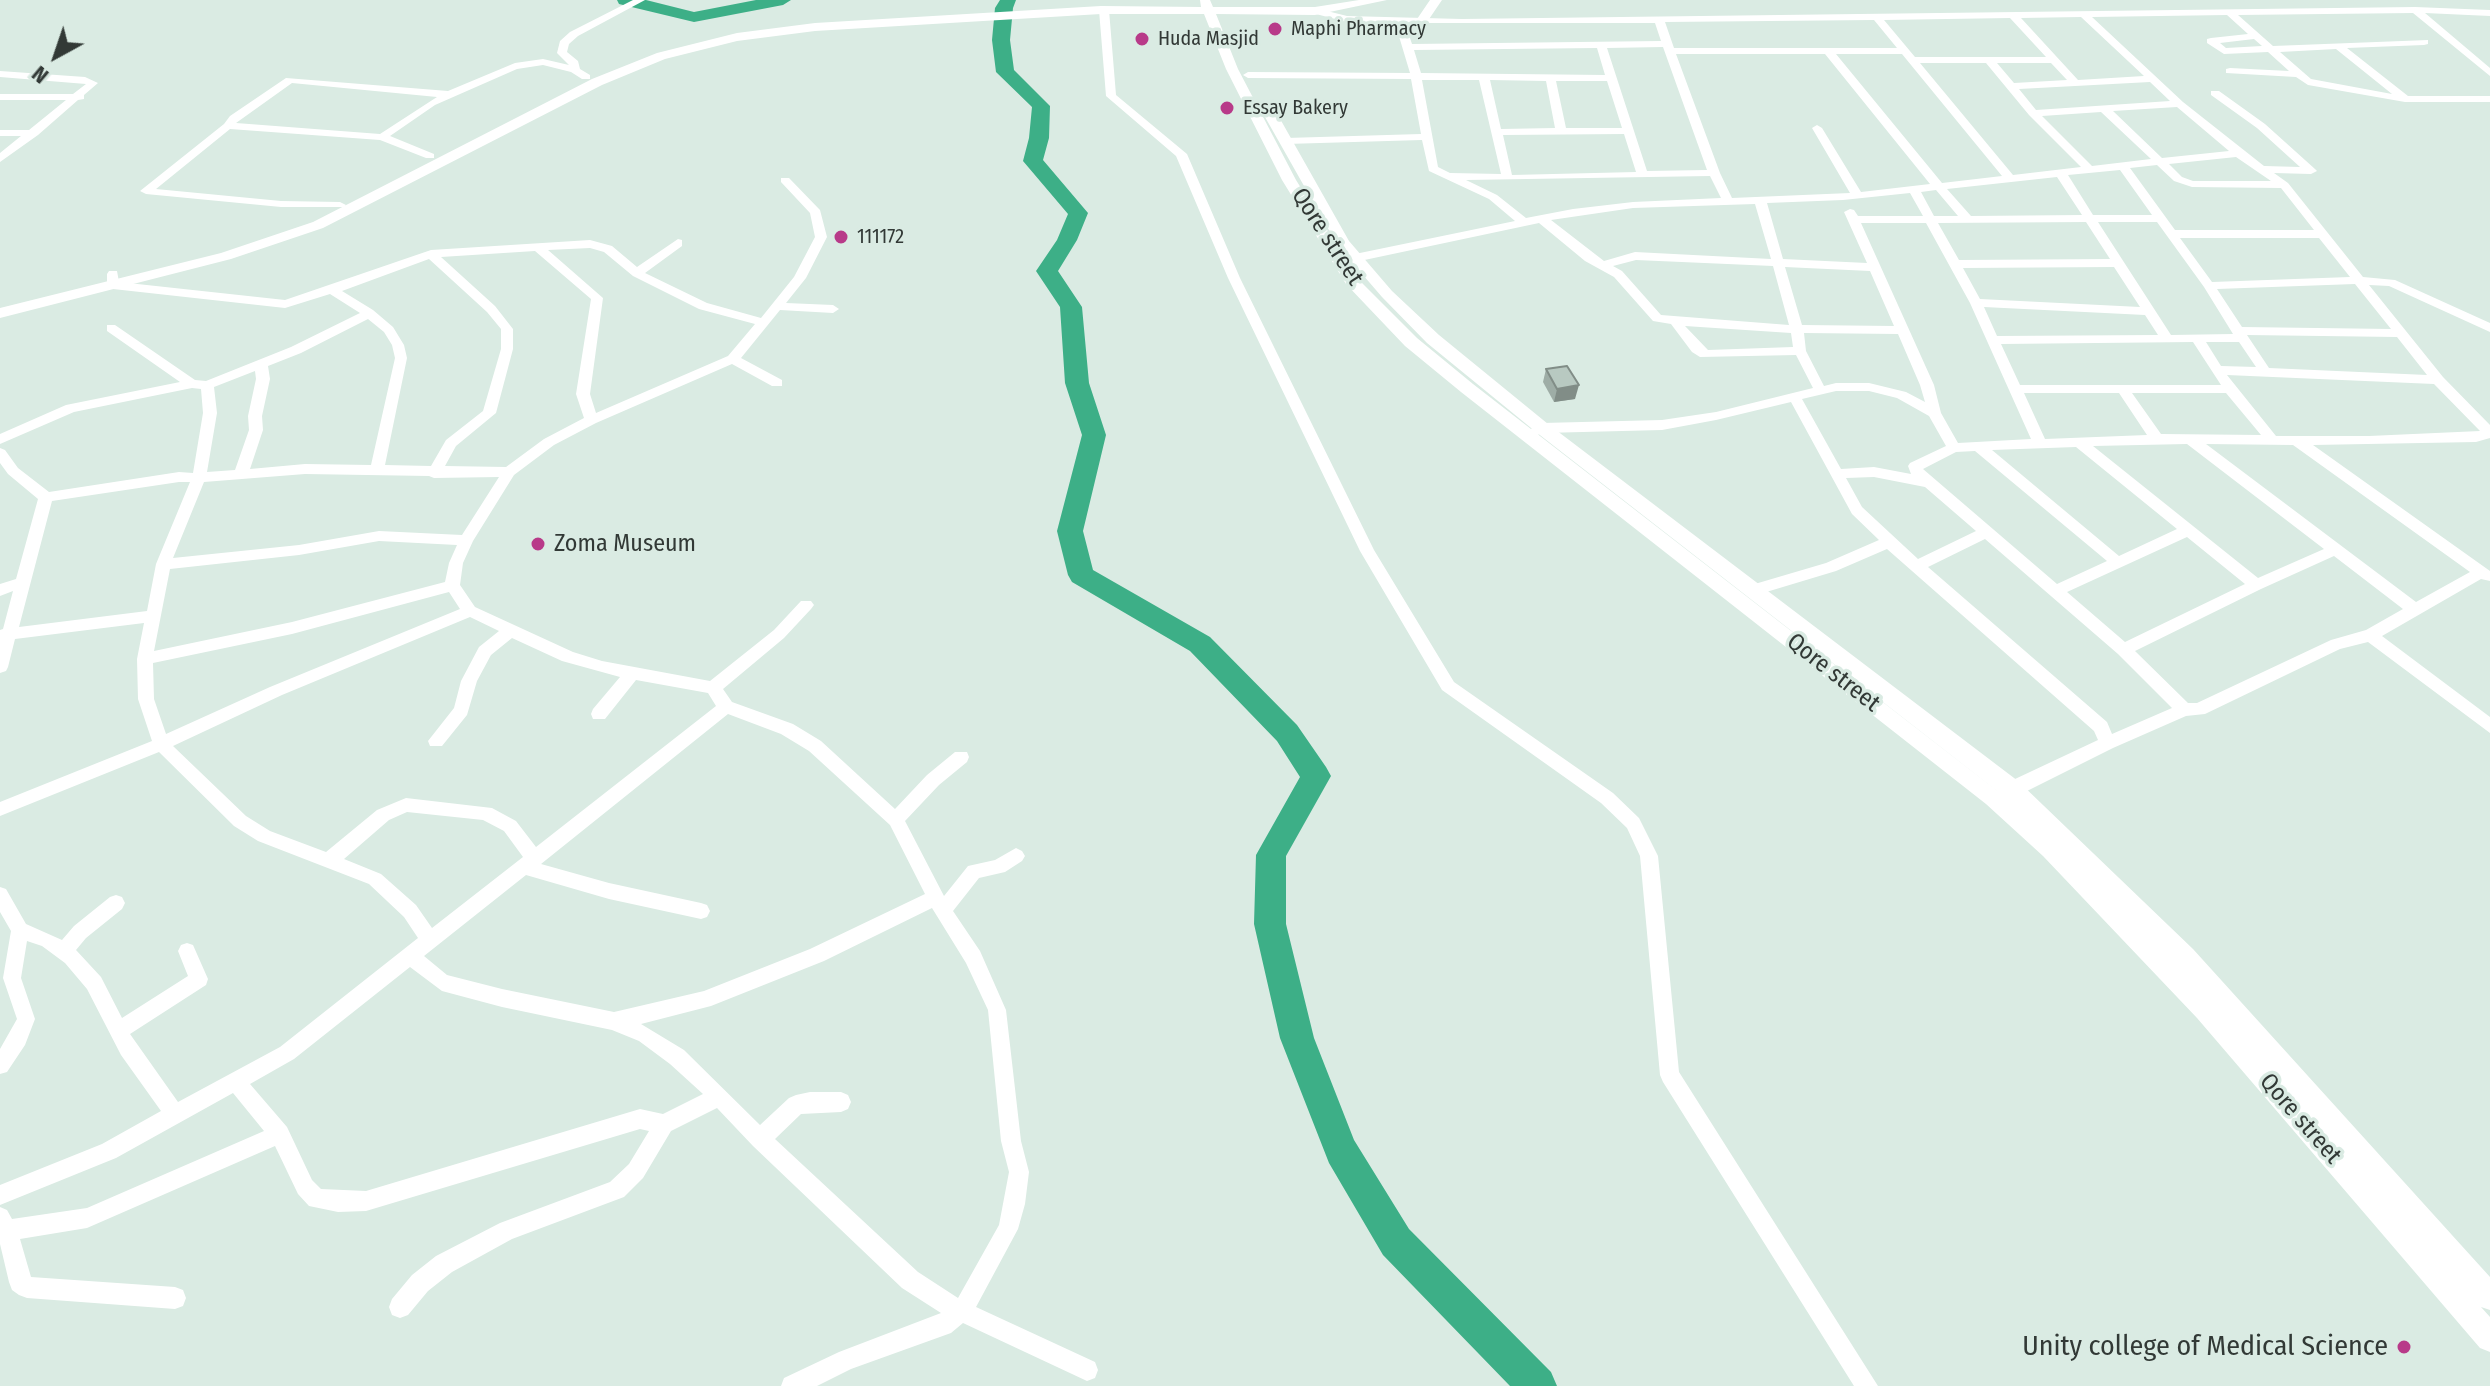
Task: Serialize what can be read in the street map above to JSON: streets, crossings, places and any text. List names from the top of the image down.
{
  "streets": {
    "main road": ["Qore street"]
  },
  "places": [
    "Maphi Pharmacy",
    "Huda Masjid",
    "Essay Bakery",
    "111172",
    "Zoma Museum",
    "Unity college of Medical Science"
  ],
  "north": "bottom left"
}
